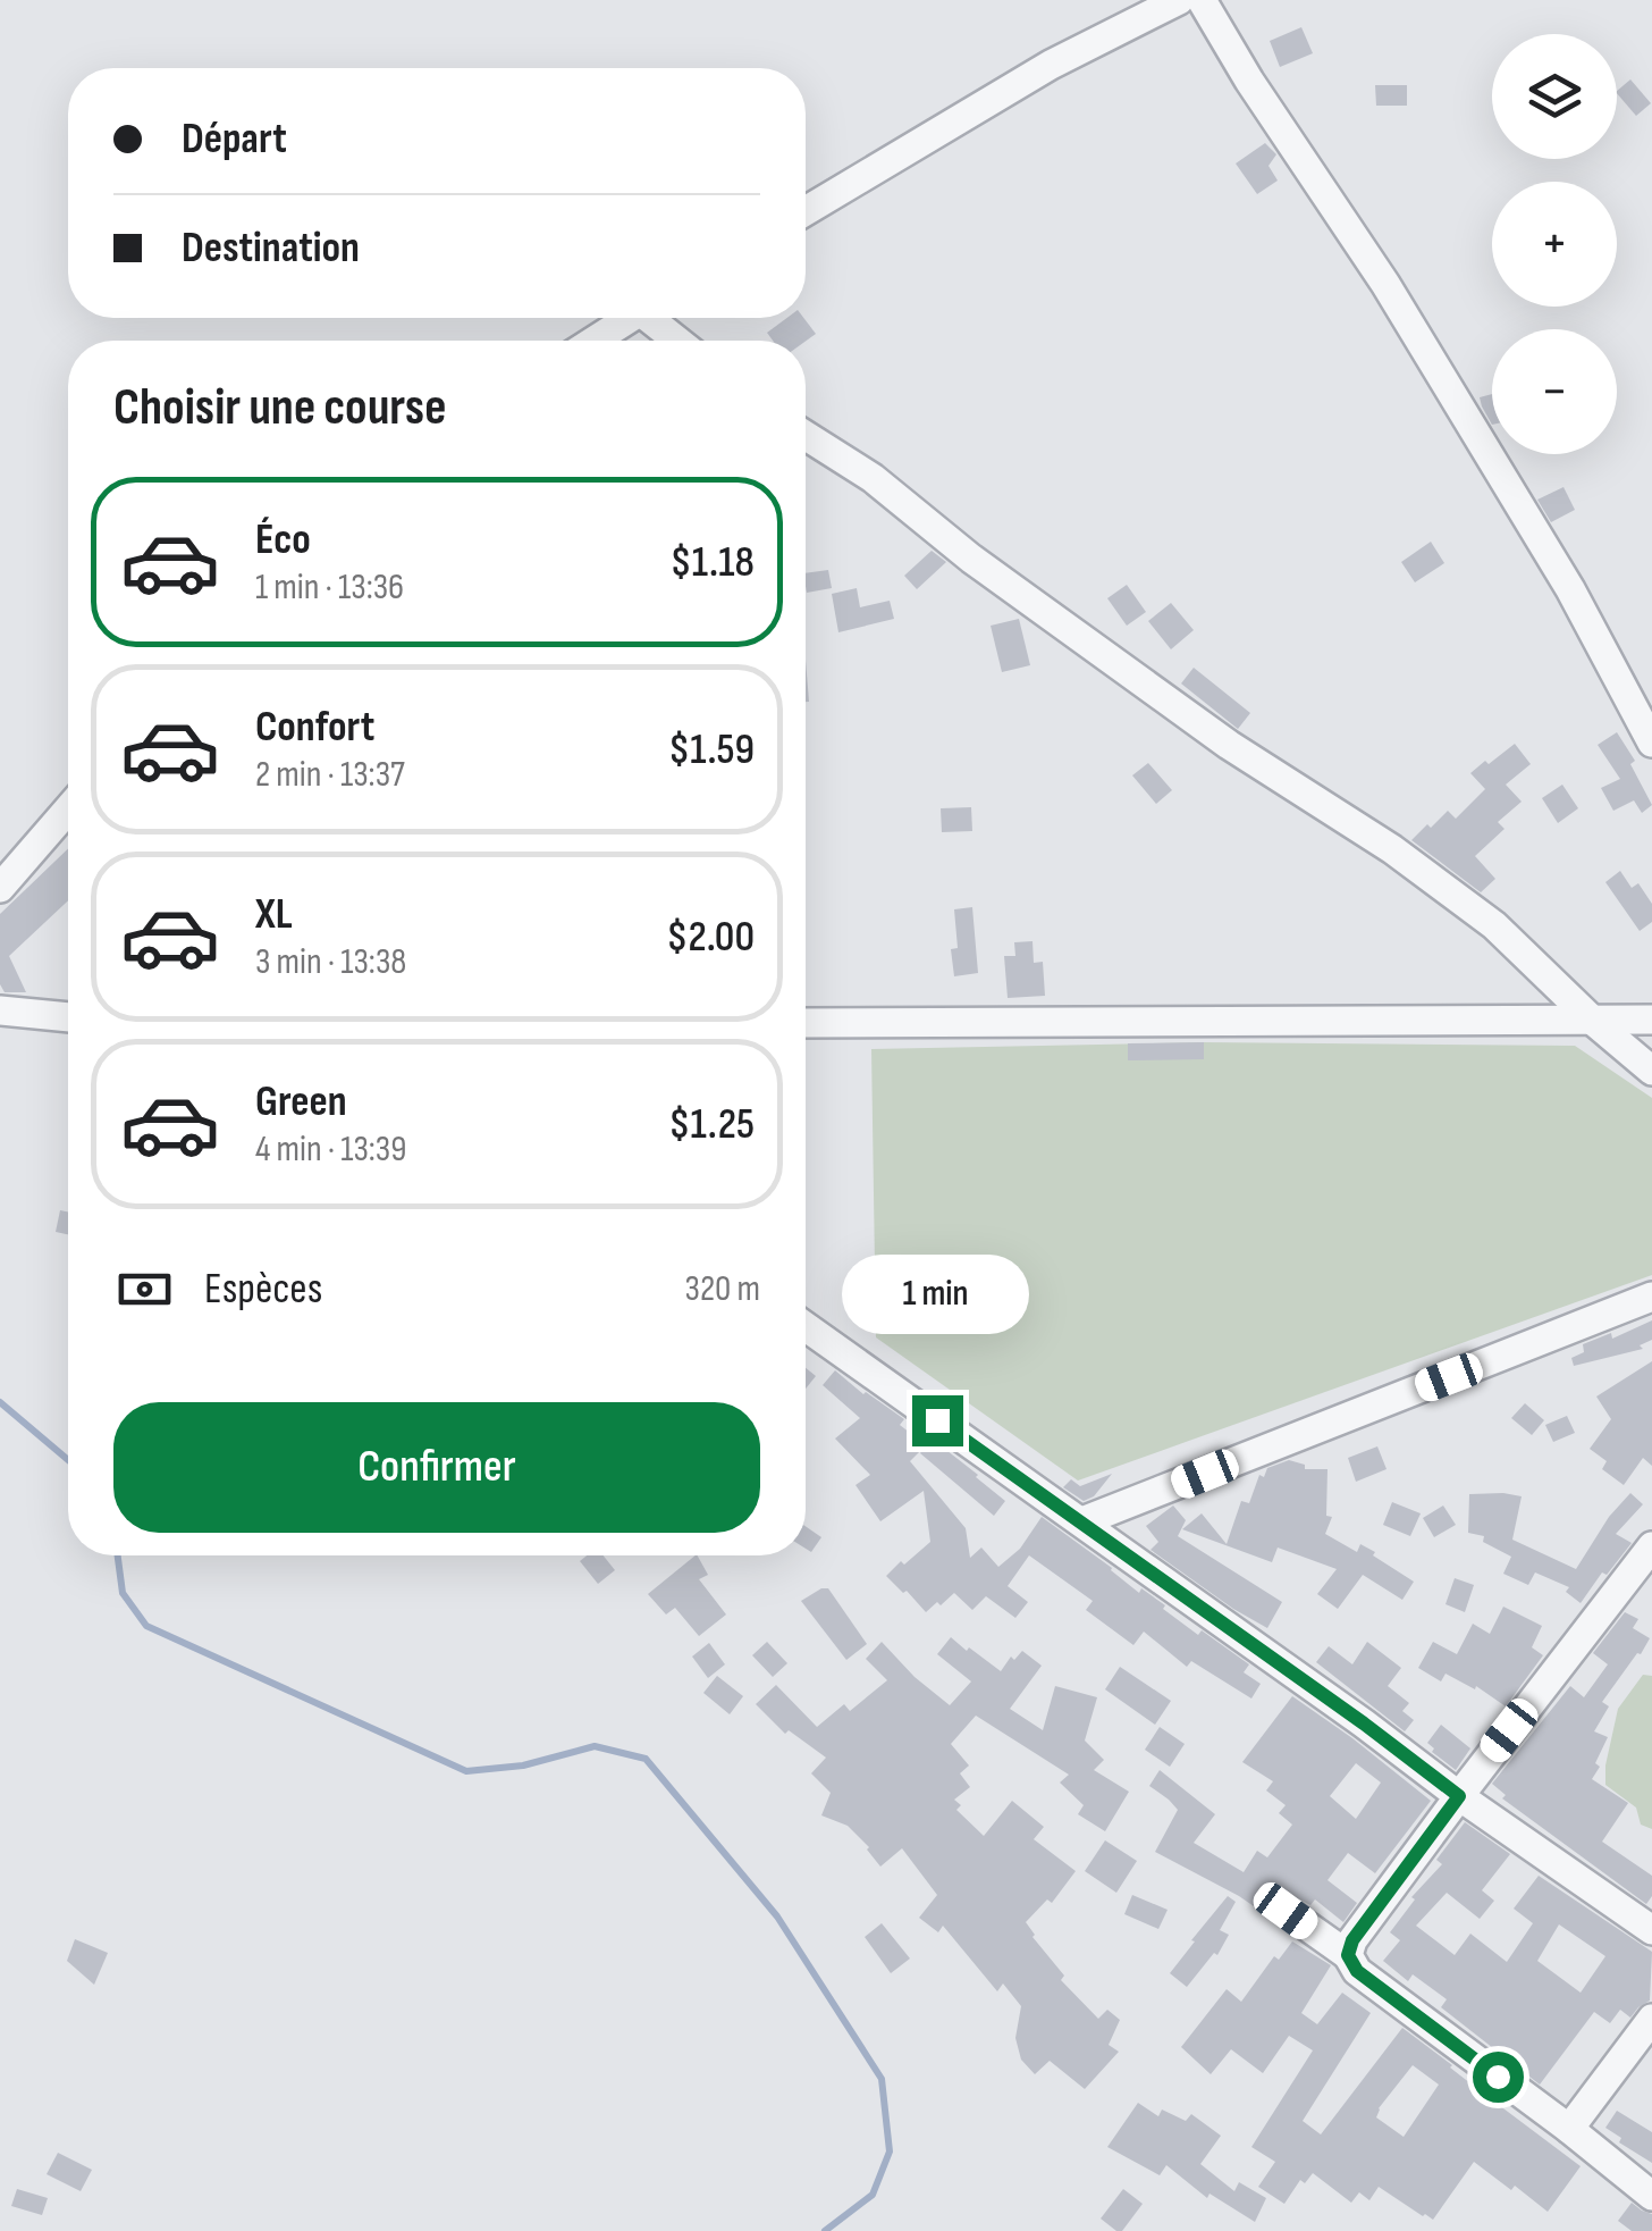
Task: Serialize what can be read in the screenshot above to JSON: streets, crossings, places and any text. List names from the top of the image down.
{
  "page": {
    "map_buttons": ["+", "−"],
    "banner": ["Départ", "Destination"],
    "heading": "Choisir une course",
    "list": [
      {
        "name": "Éco",
        "note": "1 min · 13:36",
        "value": "$1.18"
      },
      {
        "name": "Confort",
        "note": "2 min · 13:37",
        "value": "$1.59"
      },
      {
        "name": "XL",
        "note": "3 min · 13:38",
        "value": "$2.00"
      },
      {
        "name": "Green",
        "note": "4 min · 13:39",
        "value": "$1.25"
      }
    ],
    "pay": ["Espèces", "320 m"],
    "bubble": "1 min",
    "buttons": "Confirmer"
  }
}
